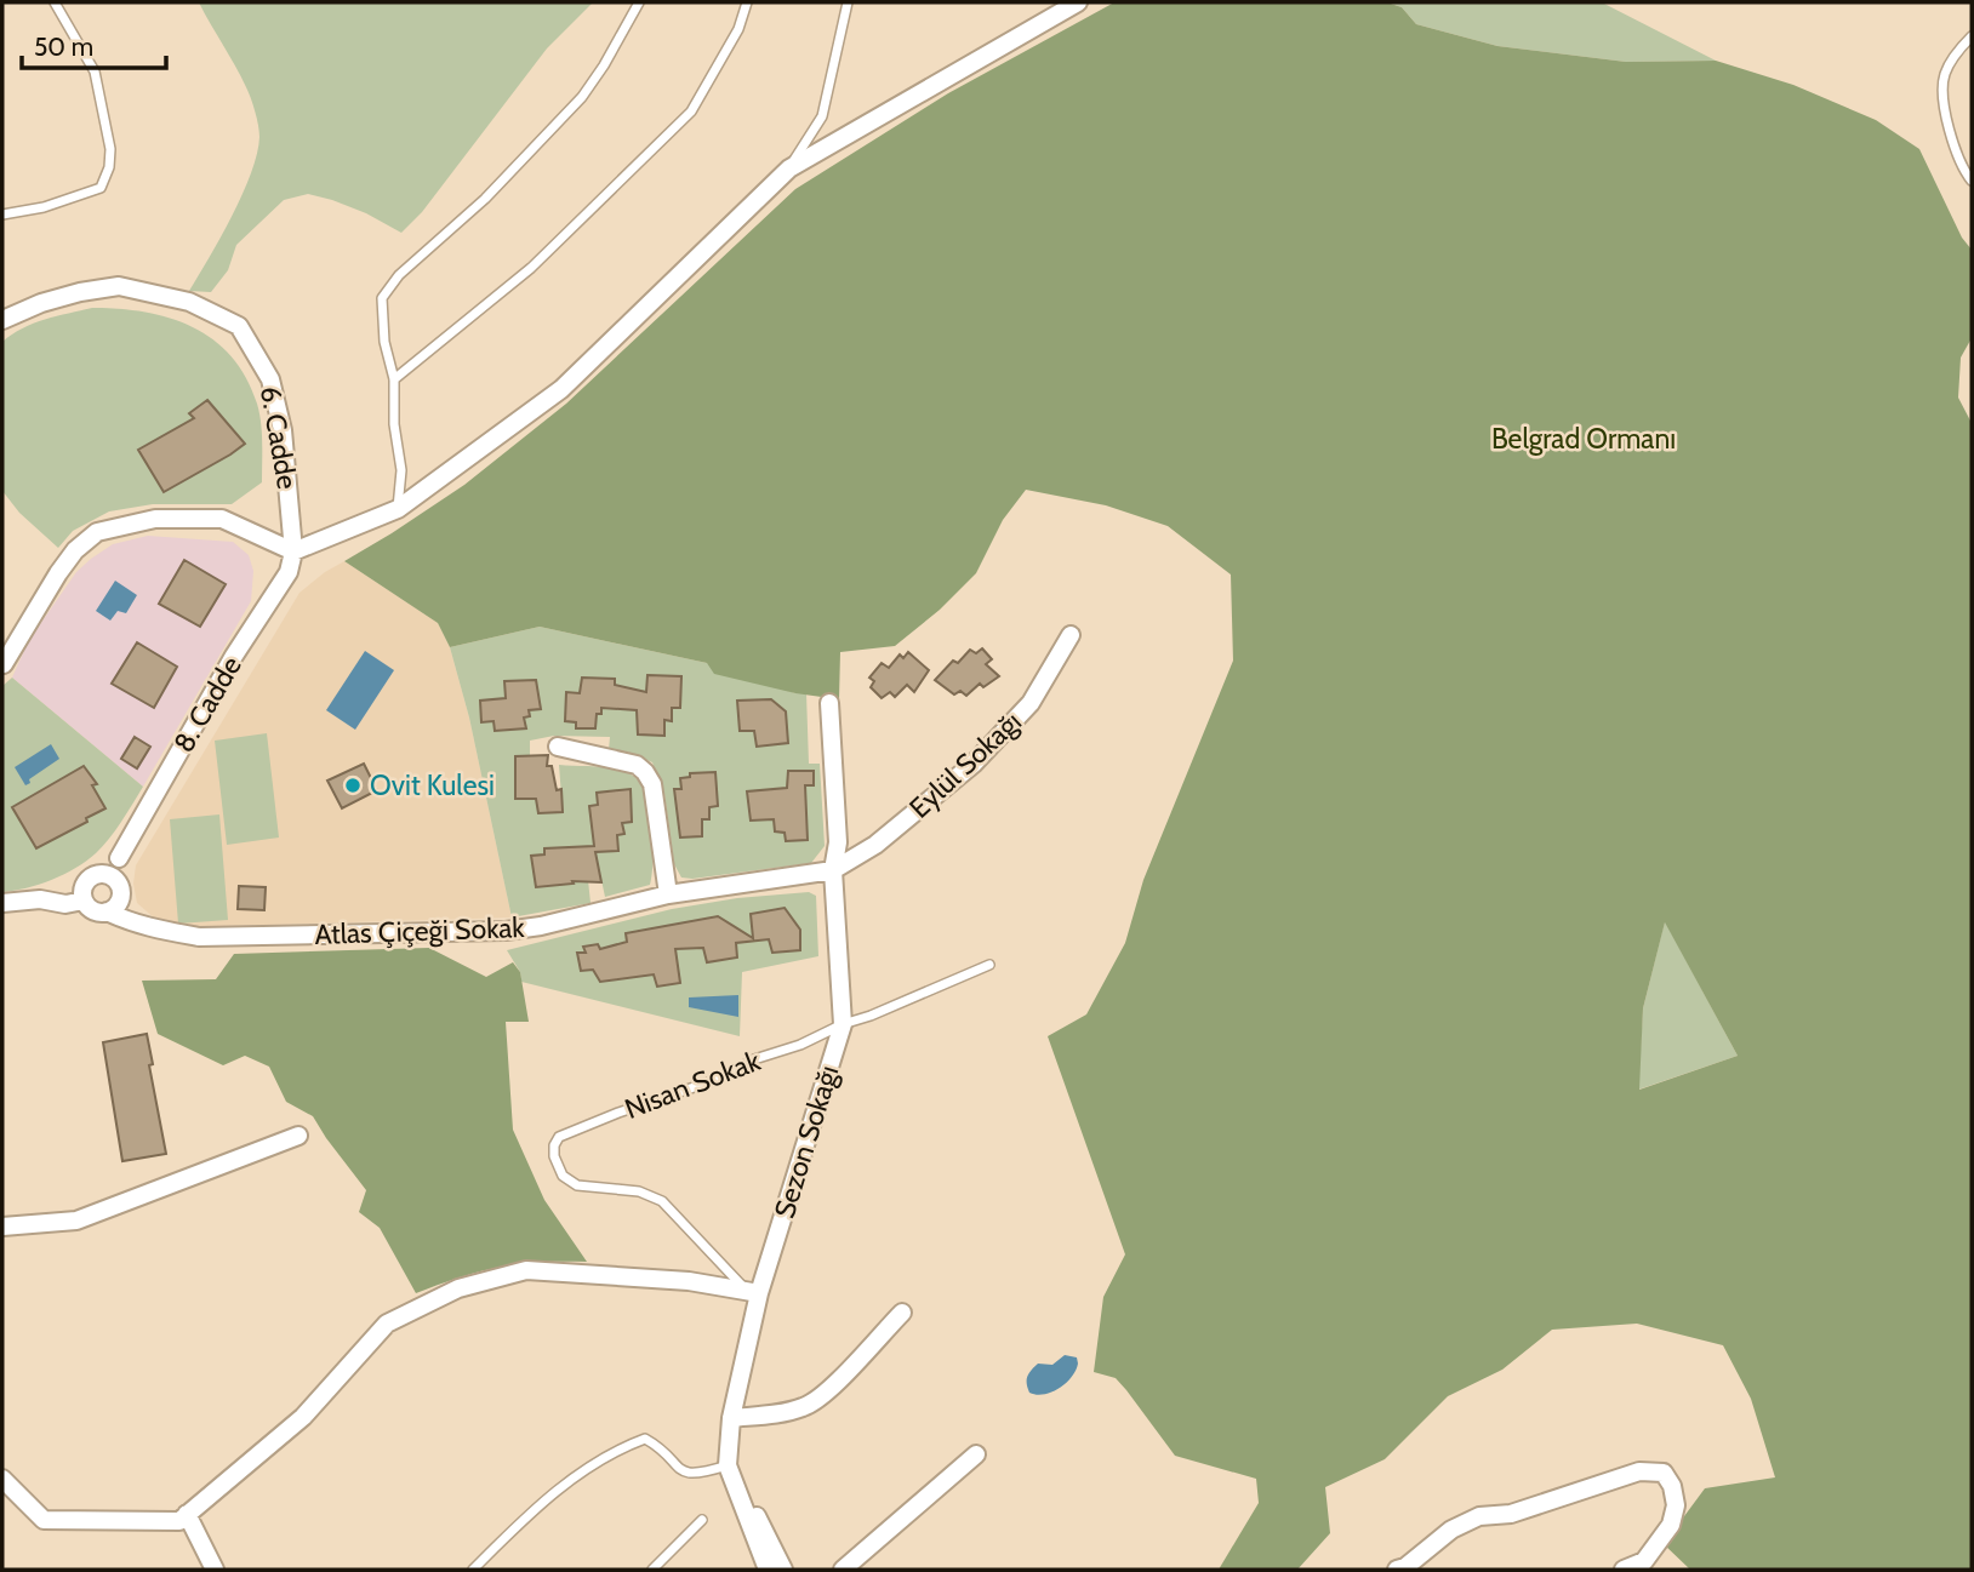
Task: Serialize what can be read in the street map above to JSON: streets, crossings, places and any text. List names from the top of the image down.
{
  "streets": {
    "street": [
      "6. Cadde",
      "8. Cadde",
      "Eylül Sokağı",
      "Atlas Çiçeği Sokak",
      "Sezon Sokağı"
    ],
    "lane": ["Nisan Sokak"]
  },
  "crossings": [
    ["6. Cadde", "8. Cadde"],
    ["Eylül Sokağı", "Atlas Çiçeği Sokak"],
    ["Eylül Sokağı", "Sezon Sokağı"],
    ["Atlas Çiçeği Sokak", "Sezon Sokağı"],
    ["Nisan Sokak", "Sezon Sokağı"]
  ],
  "parks": ["Belgrad Ormanı"],
  "places": ["Ovit Kulesi"],
  "scale_bar": "50 m"
}
